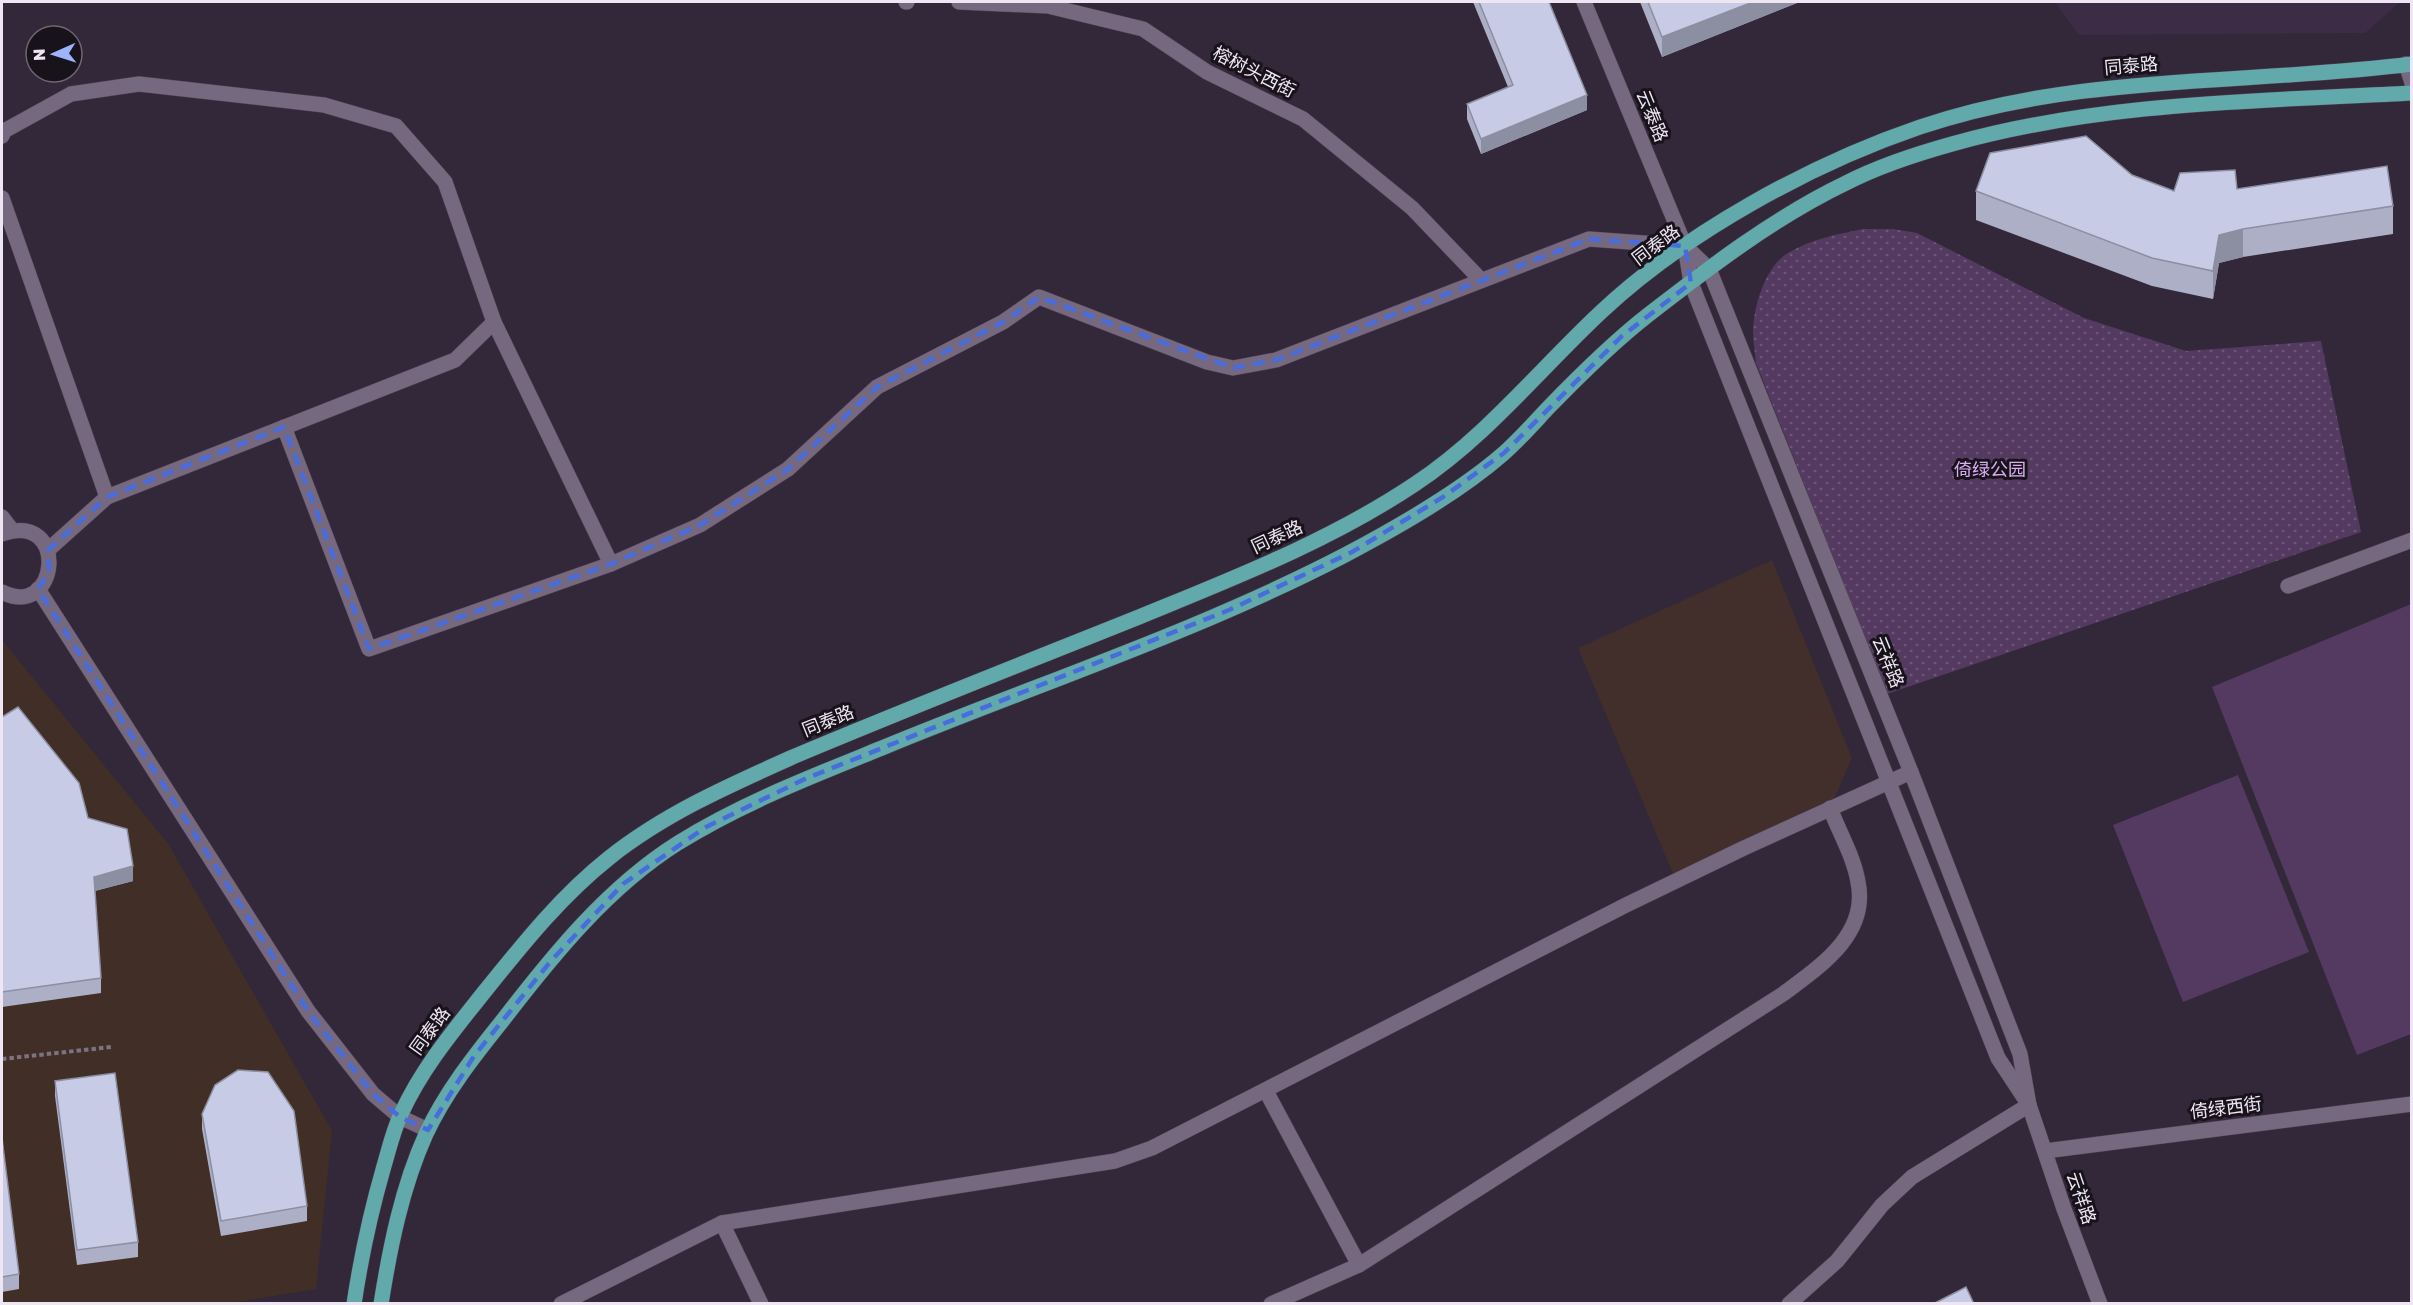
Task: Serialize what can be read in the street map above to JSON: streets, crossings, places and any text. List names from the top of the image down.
{
  "streets": {
    "main road": ["同泰路"],
    "street": [
      "榕树头西街",
      "云泰路",
      "云祥路",
      "倚绿西街"
    ]
  },
  "crossings": [
    ["同泰路", "云泰路"],
    ["同泰路", "云祥路"],
    ["云泰路", "云祥路"],
    ["云祥路", "倚绿西街"]
  ],
  "parks": ["倚绿公园"],
  "north": "left"
}
